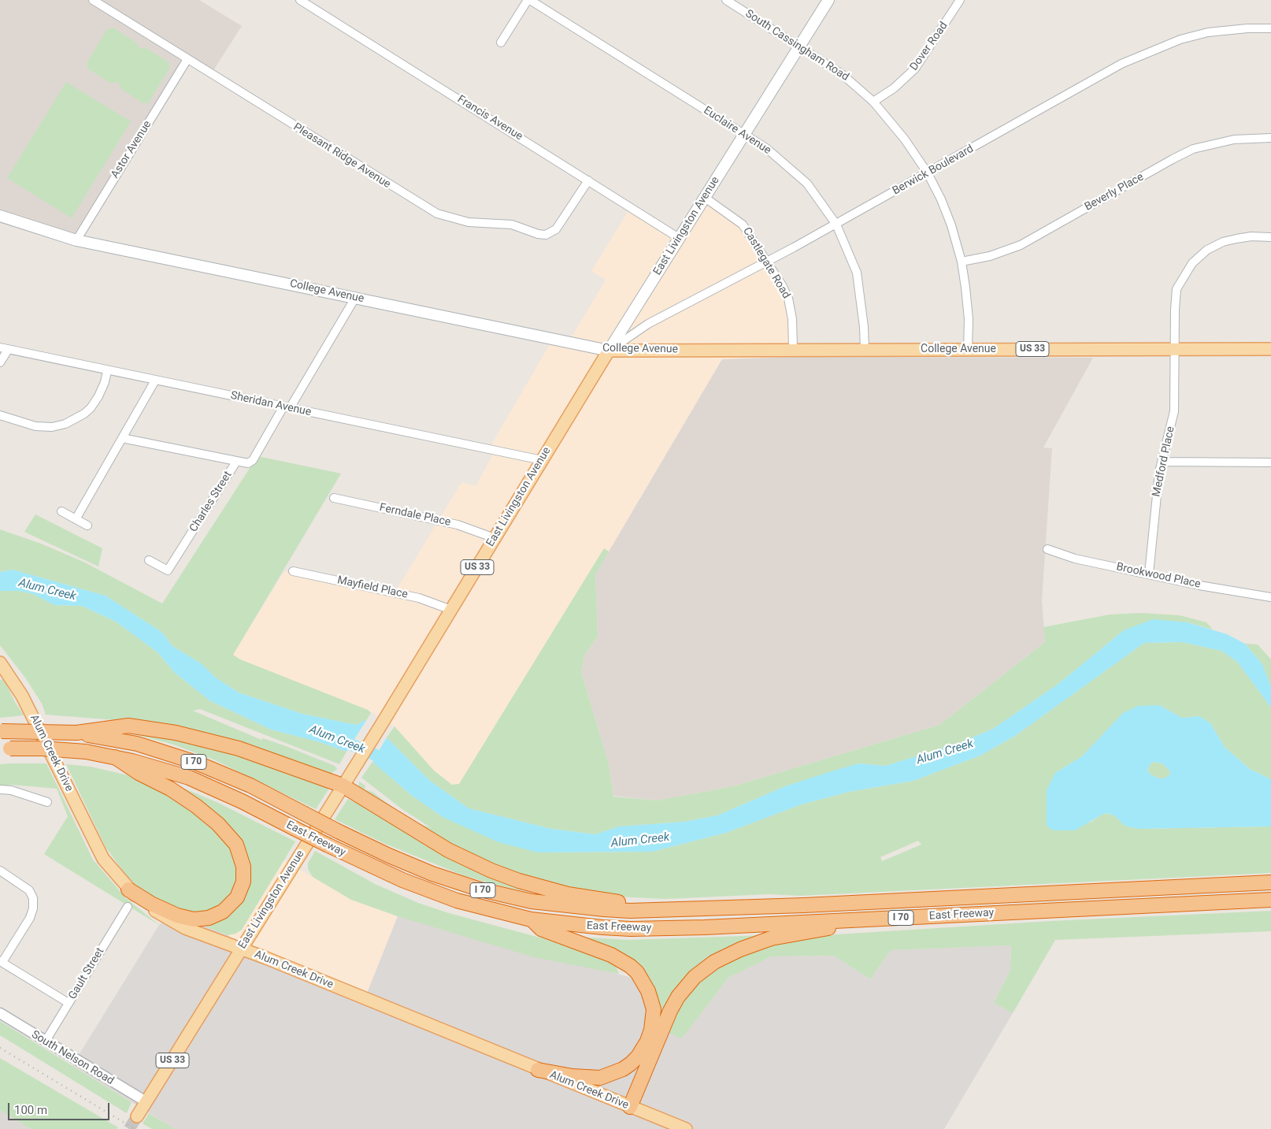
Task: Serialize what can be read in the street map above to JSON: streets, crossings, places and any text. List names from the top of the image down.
{
  "streets": {
    "highway": ["I 70", "East Freeway"],
    "main road": [
      "East Livingston Avenue",
      "College Avenue",
      "US 33",
      "Alum Creek Drive"
    ],
    "street": [
      "South Cassingham Road",
      "Dover Road",
      "Francis Avenue",
      "Euclaire Avenue",
      "Astor Avenue",
      "Pleasant Ridge Avenue",
      "Berwick Boulevard",
      "Beverly Place",
      "Castlegate Road",
      "Sheridan Avenue",
      "Medford Place",
      "Charles Street",
      "Ferndale Place",
      "Brookwood Place",
      "Mayfield Place",
      "Gault Street",
      "South Nelson Road"
    ]
  },
  "crossings": [
    ["South Cassingham Road", "Dover Road"],
    ["South Cassingham Road", "Berwick Boulevard"],
    ["South Cassingham Road", "Beverly Place"],
    ["South Cassingham Road", "East Livingston Avenue"],
    ["South Cassingham Road", "College Avenue"],
    ["Francis Avenue", "Pleasant Ridge Avenue"],
    ["Francis Avenue", "East Livingston Avenue"],
    ["Euclaire Avenue", "Berwick Boulevard"],
    ["Euclaire Avenue", "East Livingston Avenue"],
    ["Euclaire Avenue", "College Avenue"],
    ["Astor Avenue", "Pleasant Ridge Avenue"],
    ["Astor Avenue", "College Avenue"],
    ["Berwick Boulevard", "East Livingston Avenue"],
    ["Berwick Boulevard", "Castlegate Road"],
    ["Berwick Boulevard", "College Avenue"],
    ["East Livingston Avenue", "Castlegate Road"],
    ["East Livingston Avenue", "College Avenue"],
    ["East Livingston Avenue", "Sheridan Avenue"],
    ["East Livingston Avenue", "Ferndale Place"],
    ["East Livingston Avenue", "Mayfield Place"],
    ["East Livingston Avenue", "Alum Creek Drive"],
    ["East Livingston Avenue", "South Nelson Road"],
    ["Castlegate Road", "College Avenue"],
    ["College Avenue", "Medford Place"],
    ["College Avenue", "Charles Street"],
    ["Sheridan Avenue", "Charles Street"],
    ["Medford Place", "Brookwood Place"],
    ["Gault Street", "South Nelson Road"]
  ],
  "water": ["Alum Creek"],
  "scale_bar": "100 m"
}
